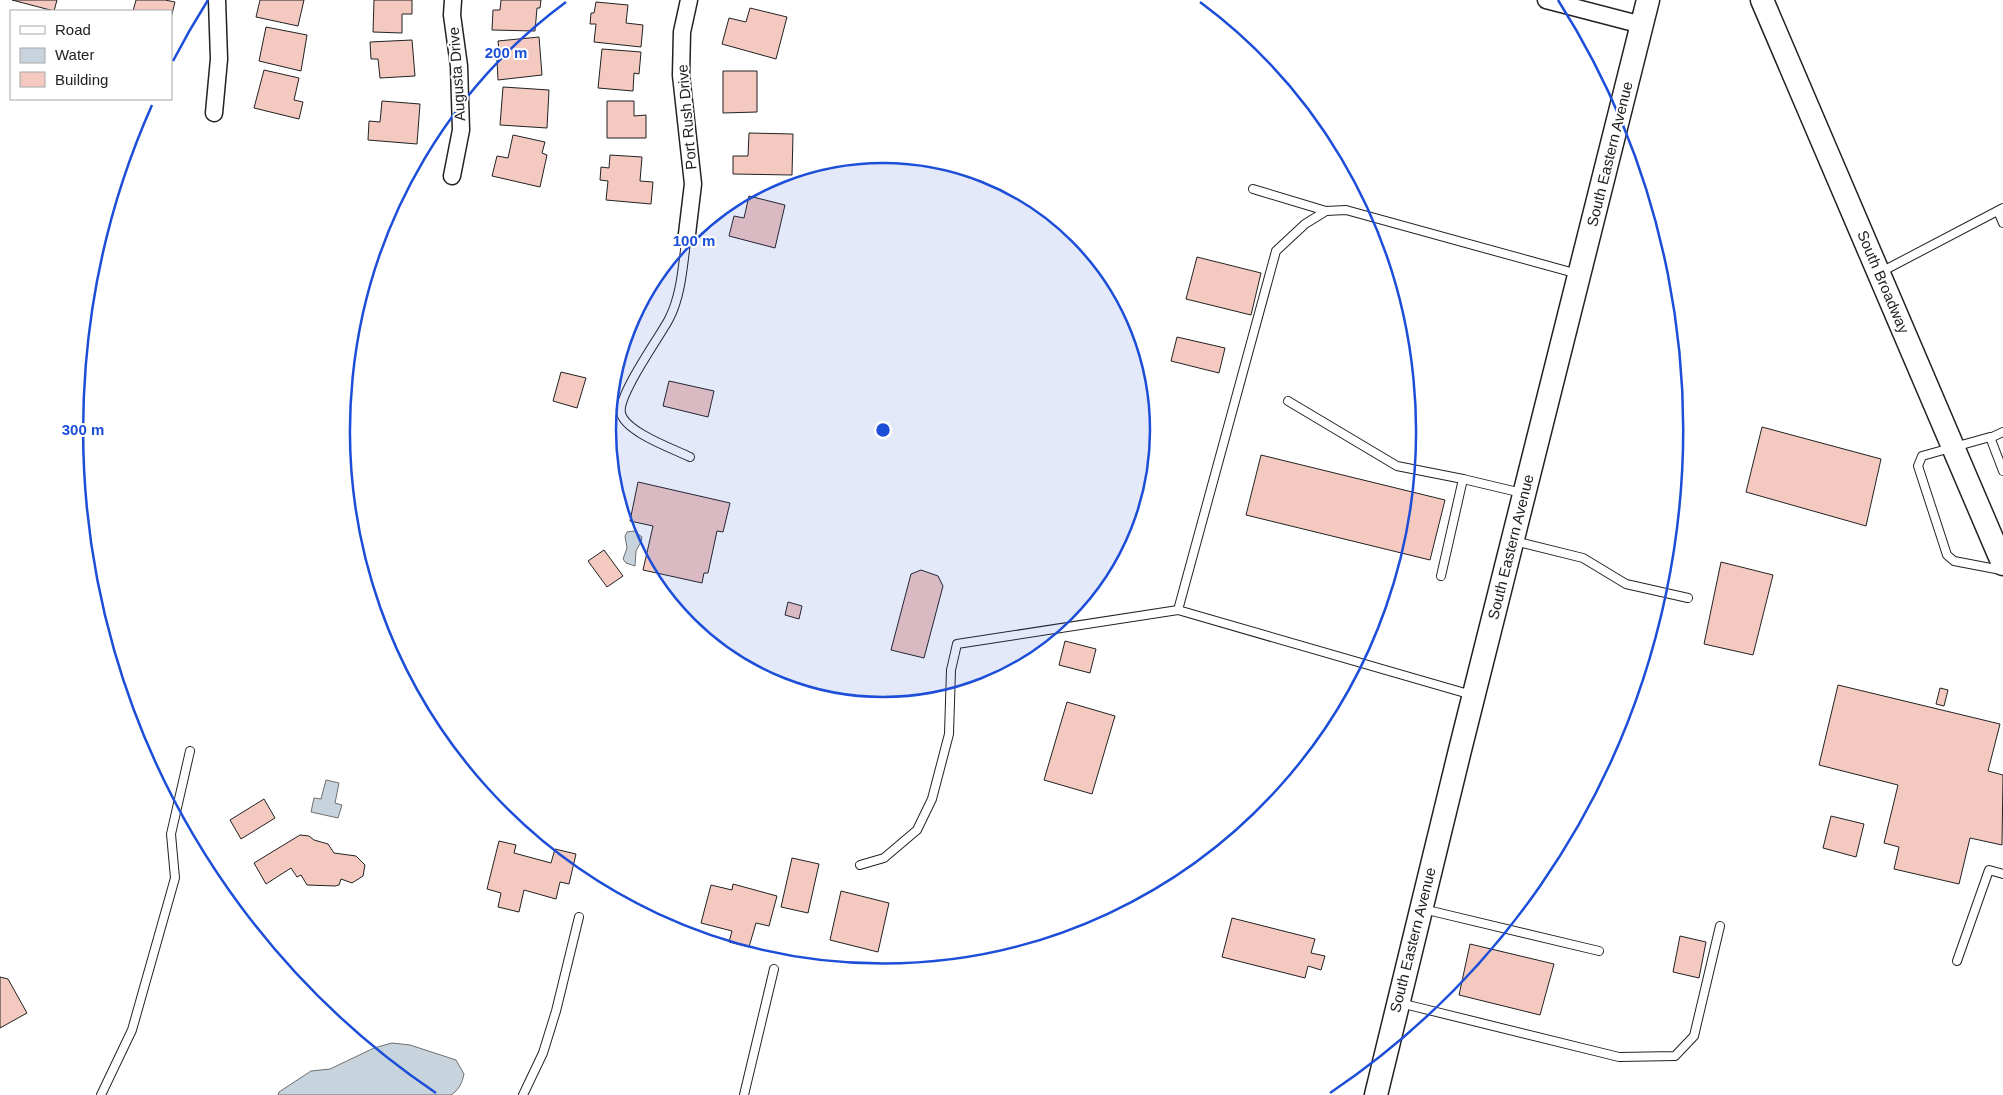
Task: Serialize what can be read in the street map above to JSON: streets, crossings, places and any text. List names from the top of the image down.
{
  "streets": {
    "street": [
      "Augusta Drive",
      "Port Rush Drive",
      "South Eastern Avenue",
      "South Broadway"
    ]
  },
  "legend": ["Road", "Water", "Building"],
  "rings": ["200 m", "100 m", "300 m"]
}
